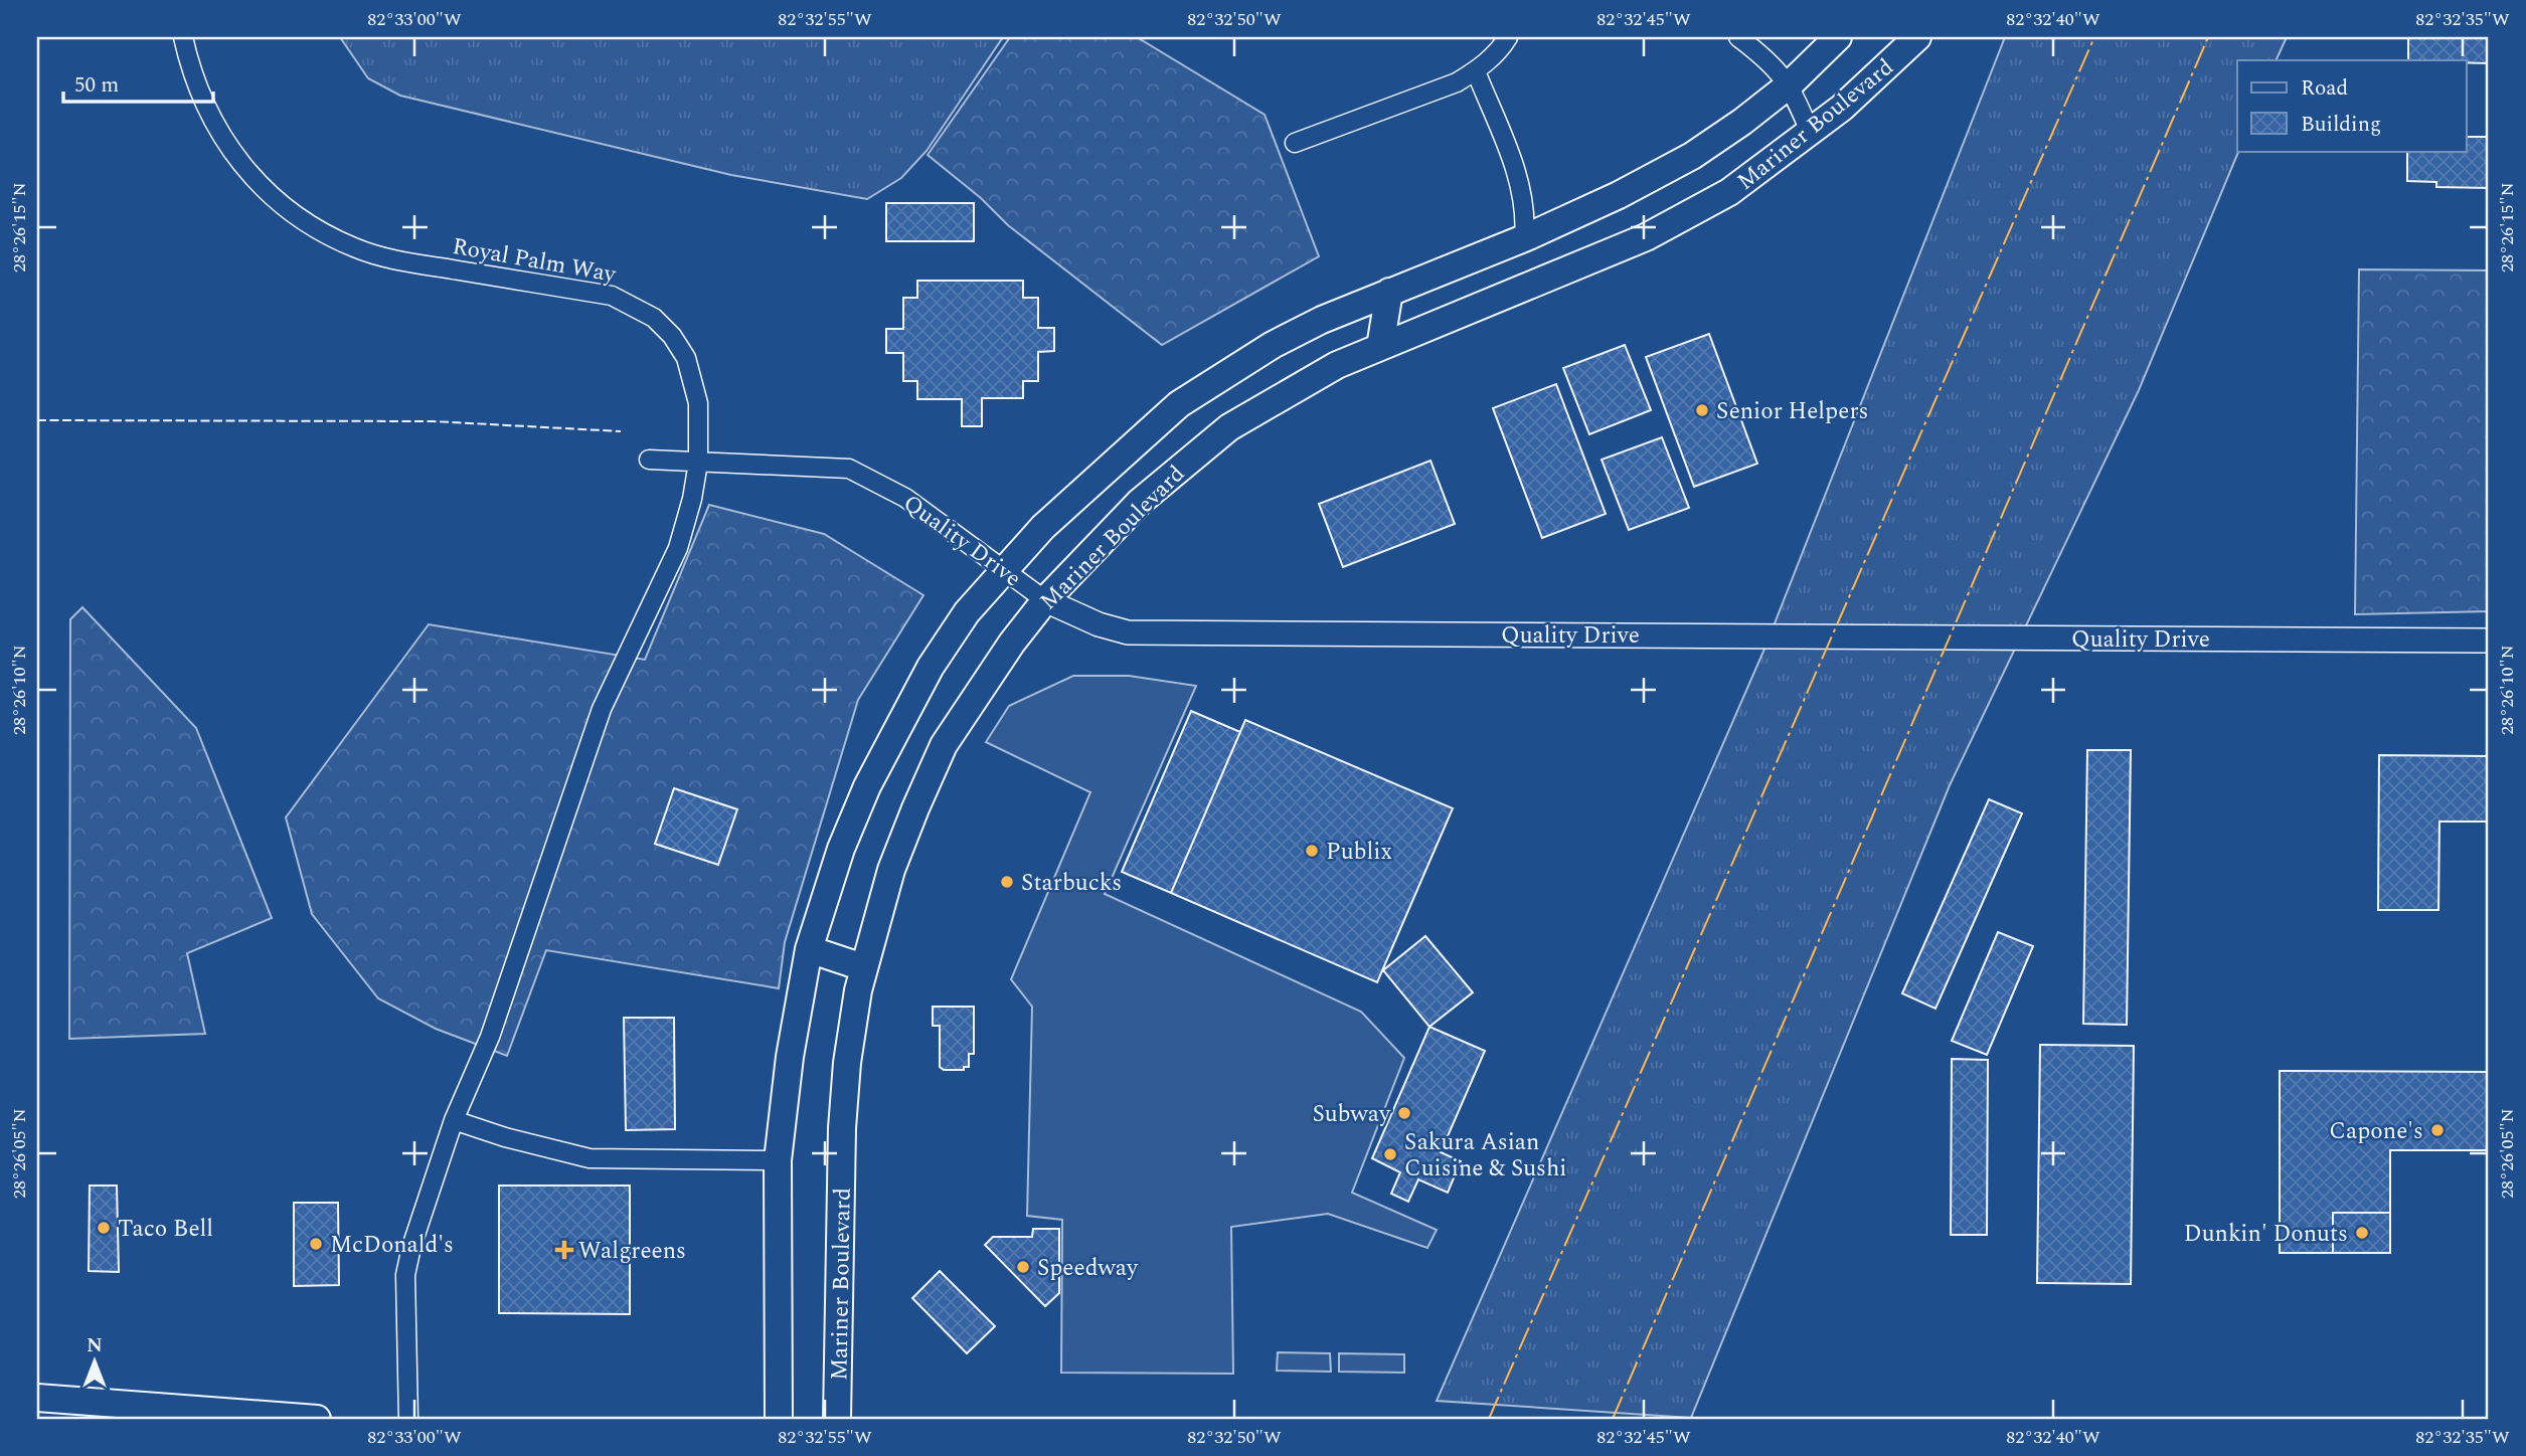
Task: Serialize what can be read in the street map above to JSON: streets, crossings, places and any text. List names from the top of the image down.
{
  "streets": {
    "main road": ["Mariner Boulevard"],
    "street": ["Royal Palm Way", "Quality Drive"]
  },
  "crossings": [
    ["Mariner Boulevard", "Quality Drive"],
    ["Royal Palm Way", "Quality Drive"]
  ],
  "places": {
    "other": [
      "Senior Helpers",
      "Publix",
      "Starbucks",
      "Subway",
      "Capone's",
      "Sakura Asian Cuisine & Sushi",
      "Taco Bell",
      "Dunkin' Donuts",
      "McDonald's",
      "Speedway"
    ],
    "health": ["Walgreens"]
  },
  "legend": ["Road", "Building"],
  "scale_bar": "50 m",
  "north": "top",
  "coordinates": [
    "82°33'00\"W",
    "82°32'55\"W",
    "82°32'50\"W",
    "82°32'45\"W",
    "82°32'40\"W",
    "82°32'35\"W",
    "28°26'15\"N",
    "28°26'10\"N",
    "28°26'05\"N"
  ]
}
